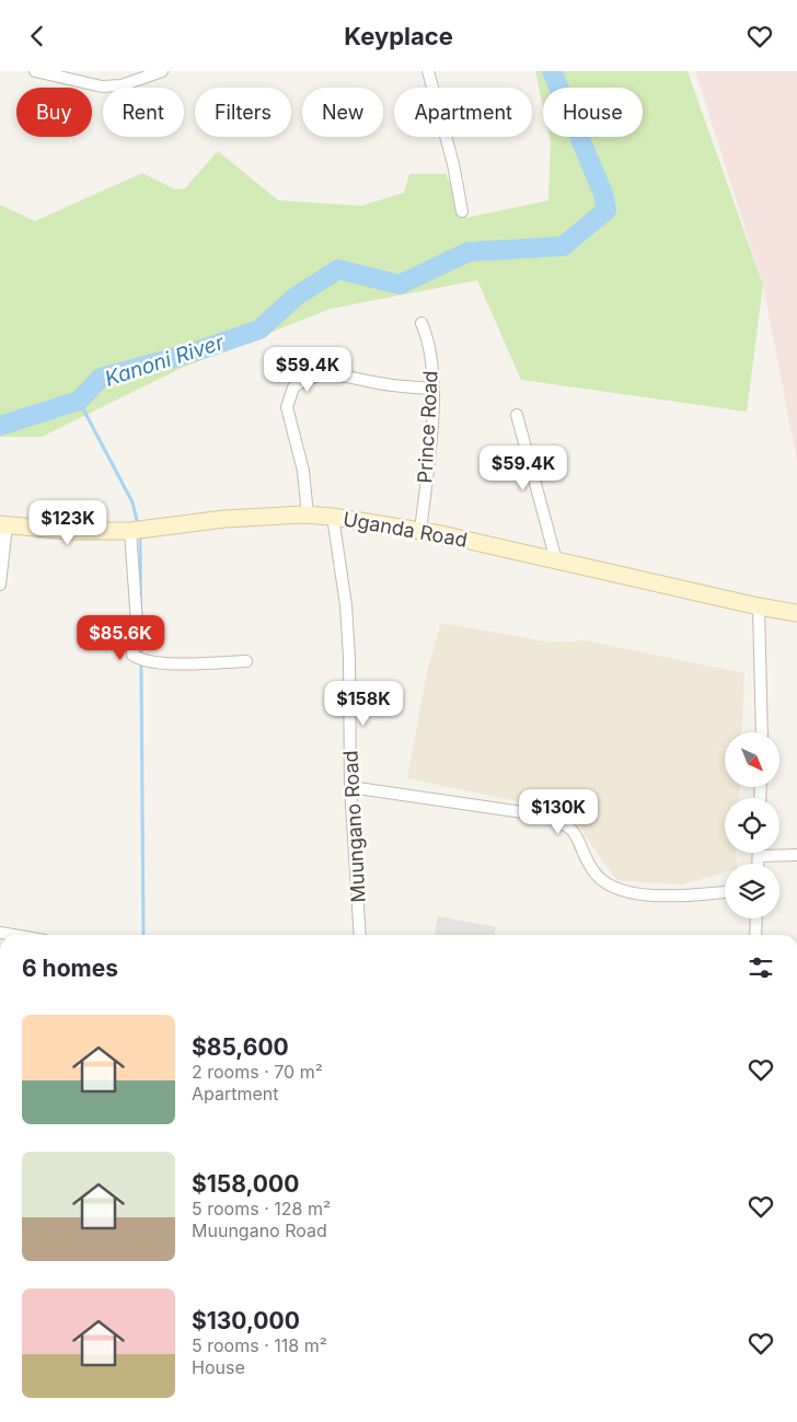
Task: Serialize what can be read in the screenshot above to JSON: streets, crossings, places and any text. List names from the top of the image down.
{
  "streets": {
    "main road": ["Uganda Road"],
    "street": ["Prince Road", "Muungano Road"]
  },
  "crossings": [
    ["Prince Road", "Uganda Road"],
    ["Uganda Road", "Muungano Road"]
  ],
  "water": ["Kanoni River"],
  "north": "bottom right",
  "page": {
    "header": "Keyplace",
    "chip": [
      "Buy",
      "Rent",
      "Filters",
      "New",
      "Apartment",
      "House"
    ],
    "price": [
      "$59.4K",
      "$59.4K",
      "$123K",
      "$85.6K",
      "$158K",
      "$130K"
    ],
    "heading": "6 homes",
    "list": [
      {
        "name": "$85,600",
        "note": "2 rooms · 70 m² · Apartment"
      },
      {
        "name": "$158,000",
        "note": "5 rooms · 128 m² · Muungano Road"
      },
      {
        "name": "$130,000",
        "note": "5 rooms · 118 m² · House"
      }
    ]
  }
}
